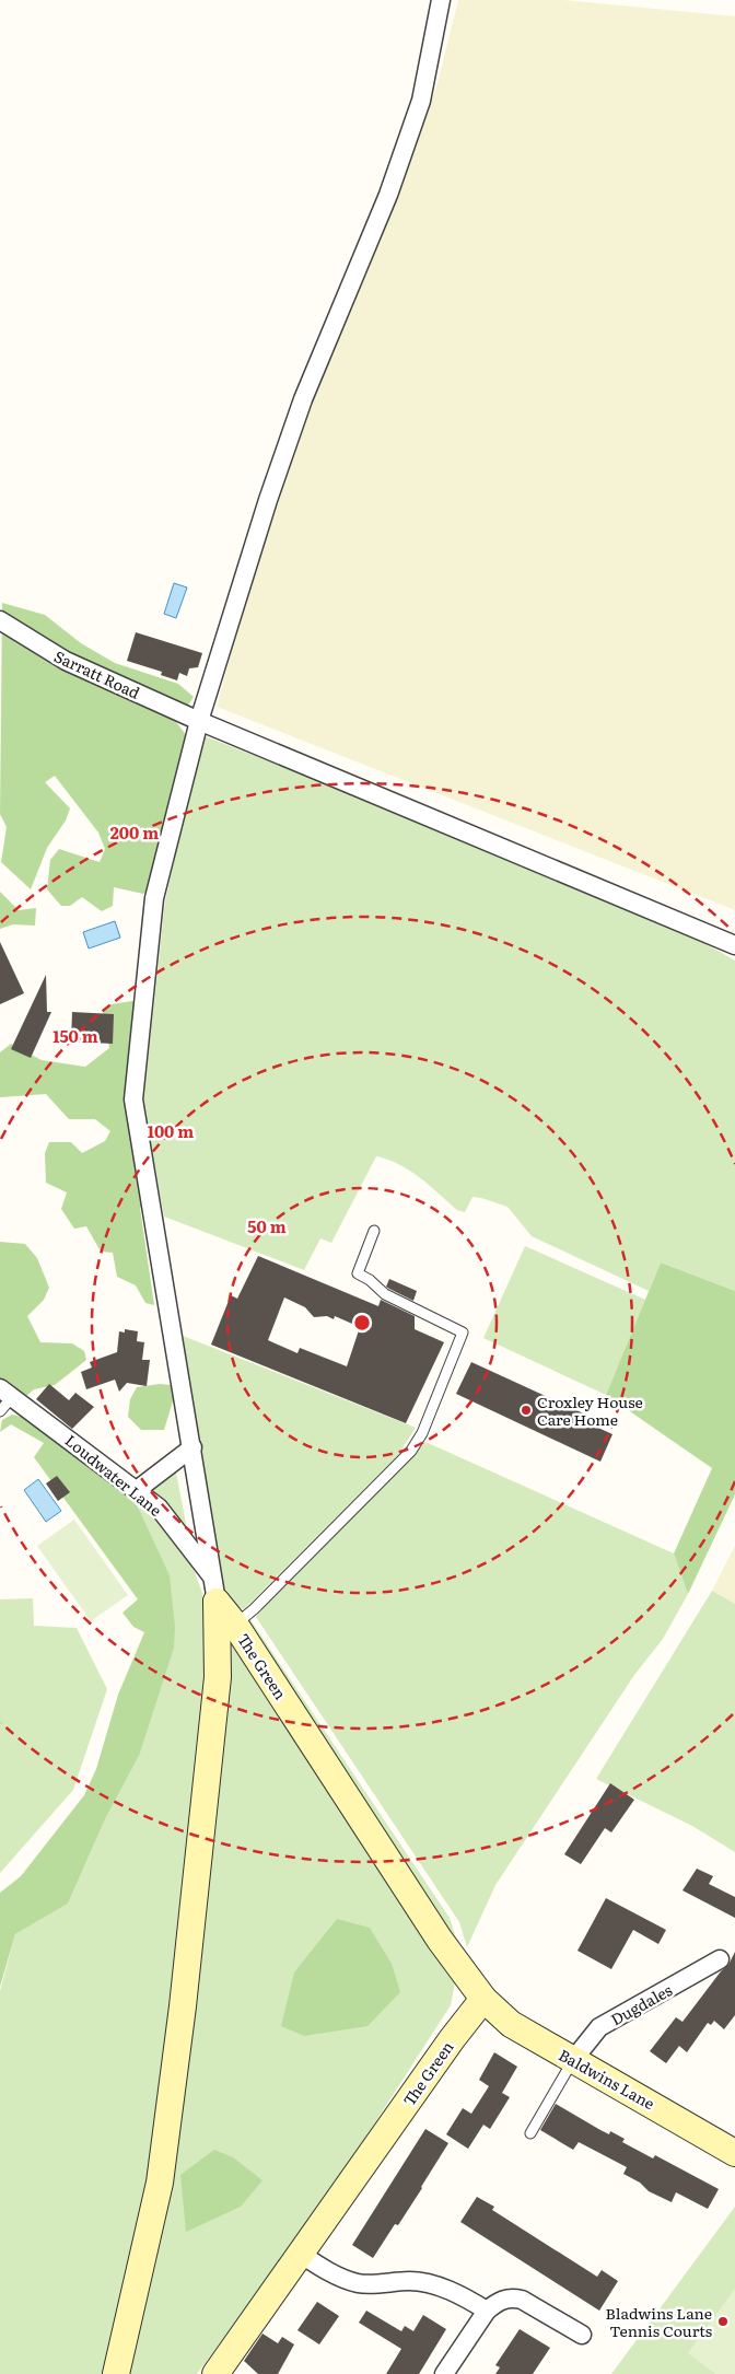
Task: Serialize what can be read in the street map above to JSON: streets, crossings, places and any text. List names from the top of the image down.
{
  "streets": {
    "street": [
      "Sarratt Road",
      "Loudwater Lane",
      "The Green",
      "Dugdales",
      "Baldwins Lane"
    ]
  },
  "crossings": [
    ["Loudwater Lane", "The Green"],
    ["The Green", "Baldwins Lane"],
    ["Dugdales", "Baldwins Lane"]
  ],
  "places": ["Croxley House Care Home", "Bladwins Lane Tennis Courts"],
  "rings": [
    "200 m",
    "150 m",
    "100 m",
    "50 m"
  ]
}
